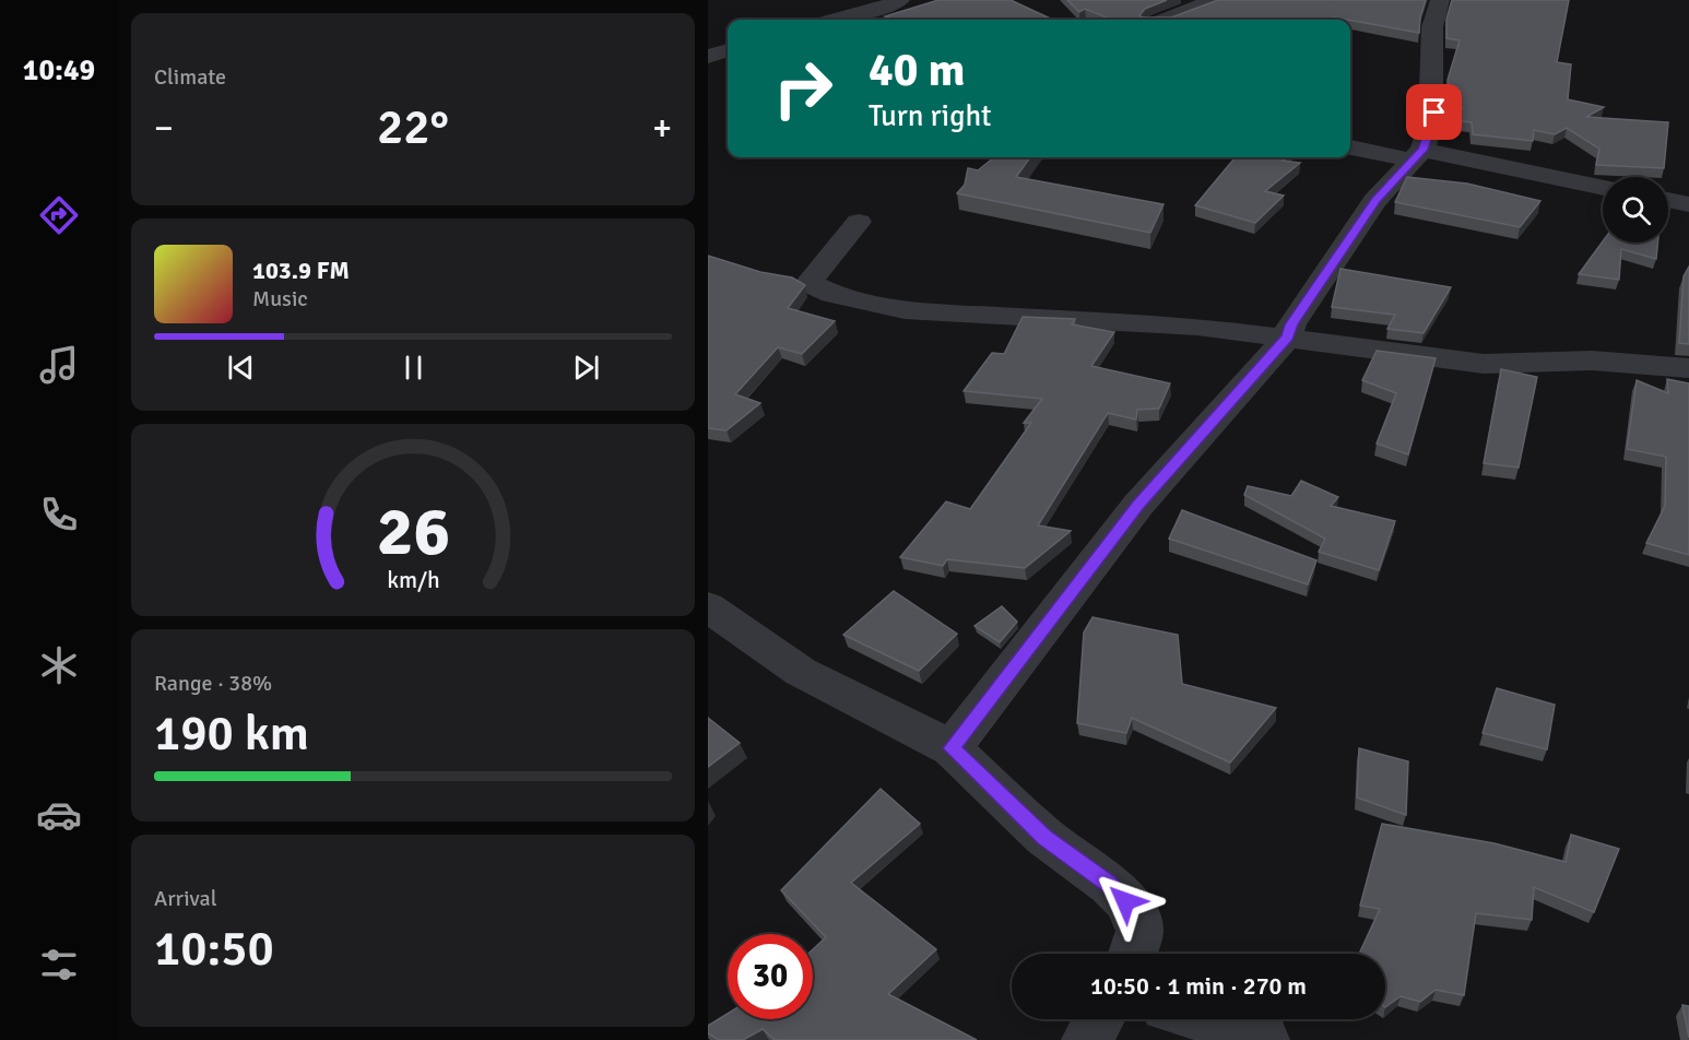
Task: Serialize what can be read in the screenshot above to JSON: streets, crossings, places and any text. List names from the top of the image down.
{
  "page": {
    "tabs": "10:49",
    "tile": [
      "Climate",
      ["Range · 38%", "190 km"],
      ["Arrival", "10:50"]
    ],
    "turn": ["40 m", "Turn right"],
    "heat": ["−", "22°", "+"],
    "song": ["103.9 FM", "Music"],
    "limit": "30",
    "trip": "10:50 · 1 min · 270 m",
    "gauge": ["26", "km/h"]
  }
}
